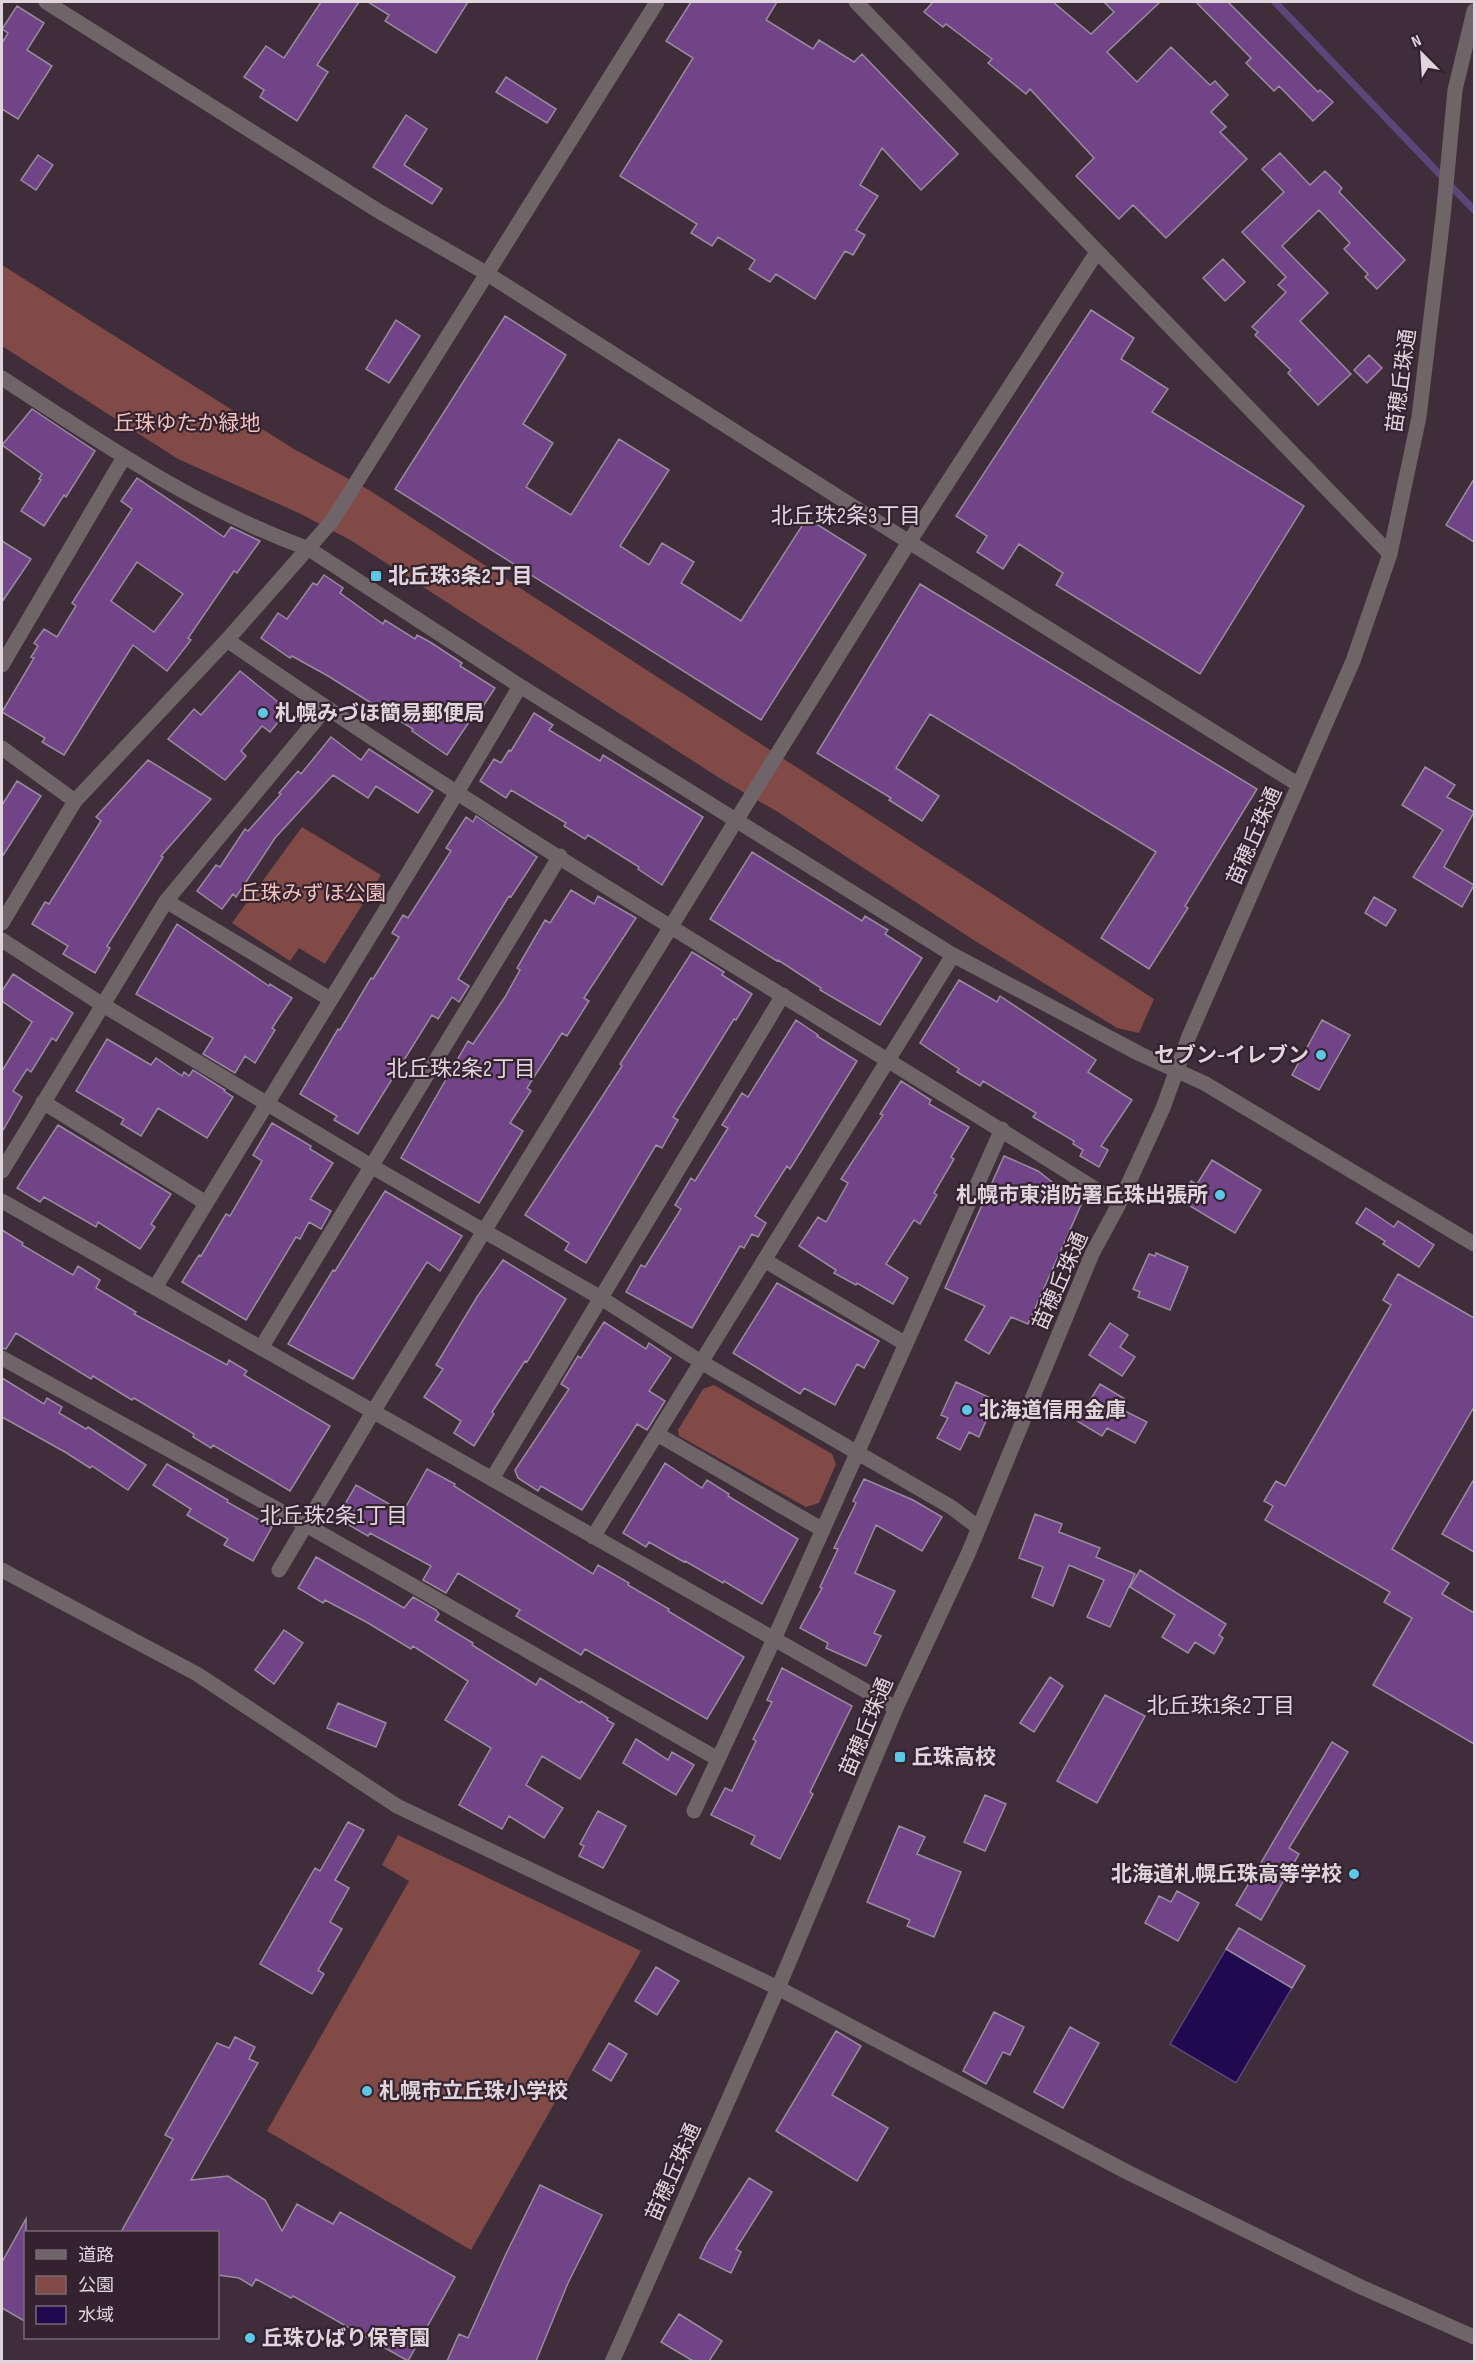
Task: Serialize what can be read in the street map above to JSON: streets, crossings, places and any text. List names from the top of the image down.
{
  "streets": {
    "street": ["苗穂丘珠通"]
  },
  "districts": [
    "北丘珠2条3丁目",
    "北丘珠2条2丁目",
    "北丘珠2条1丁目",
    "北丘珠1条2丁目"
  ],
  "parks": ["丘珠ゆたか緑地", "丘珠みずほ公園"],
  "places": {
    "transit": ["北丘珠3条2丁目", "丘珠高校"],
    "other": [
      "札幌みづほ簡易郵便局",
      "セブン-イレブン",
      "札幌市東消防署丘珠出張所",
      "北海道信用金庫",
      "北海道札幌丘珠高等学校",
      "札幌市立丘珠小学校",
      "丘珠ひばり保育園"
    ]
  },
  "legend": ["道路", "公園", "水域"],
  "north": "top left"
}
